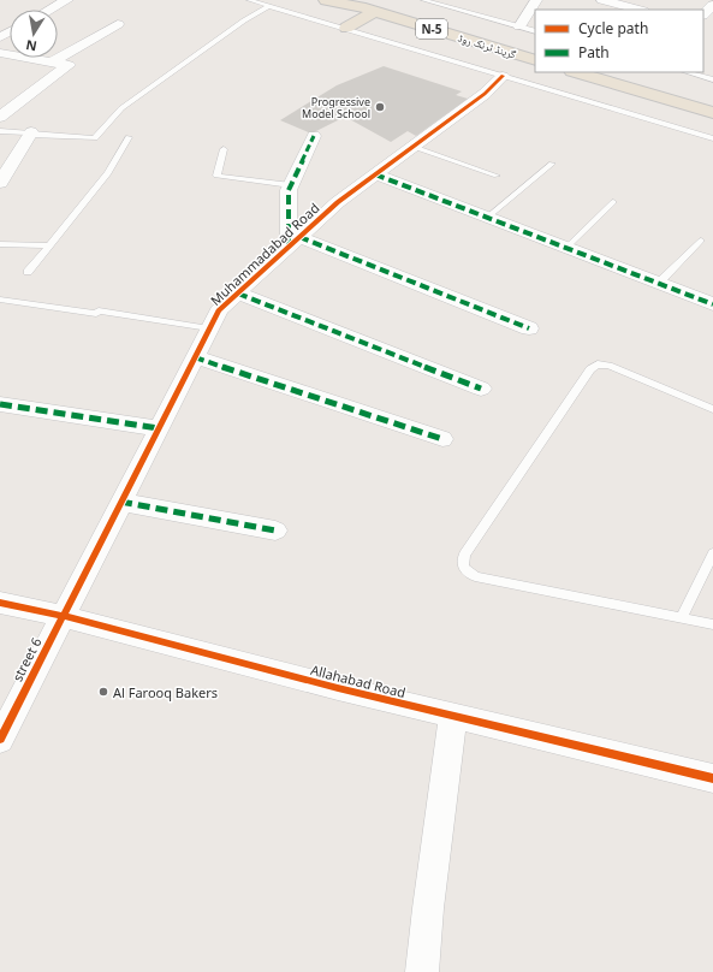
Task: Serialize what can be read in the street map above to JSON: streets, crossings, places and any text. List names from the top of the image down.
{
  "streets": {
    "highway": ["N-5", "گرینڈ ٹرنک روڈ"],
    "street": ["Muhammadabad Road", "street 6", "Allahabad Road"]
  },
  "crossings": [
    ["Muhammadabad Road", "street 6"],
    ["Muhammadabad Road", "Allahabad Road"],
    ["street 6", "Allahabad Road"]
  ],
  "places": ["Progressive Model School", "Al Farooq Bakers"],
  "legend": ["Cycle path", "Path"],
  "north": "bottom"
}
